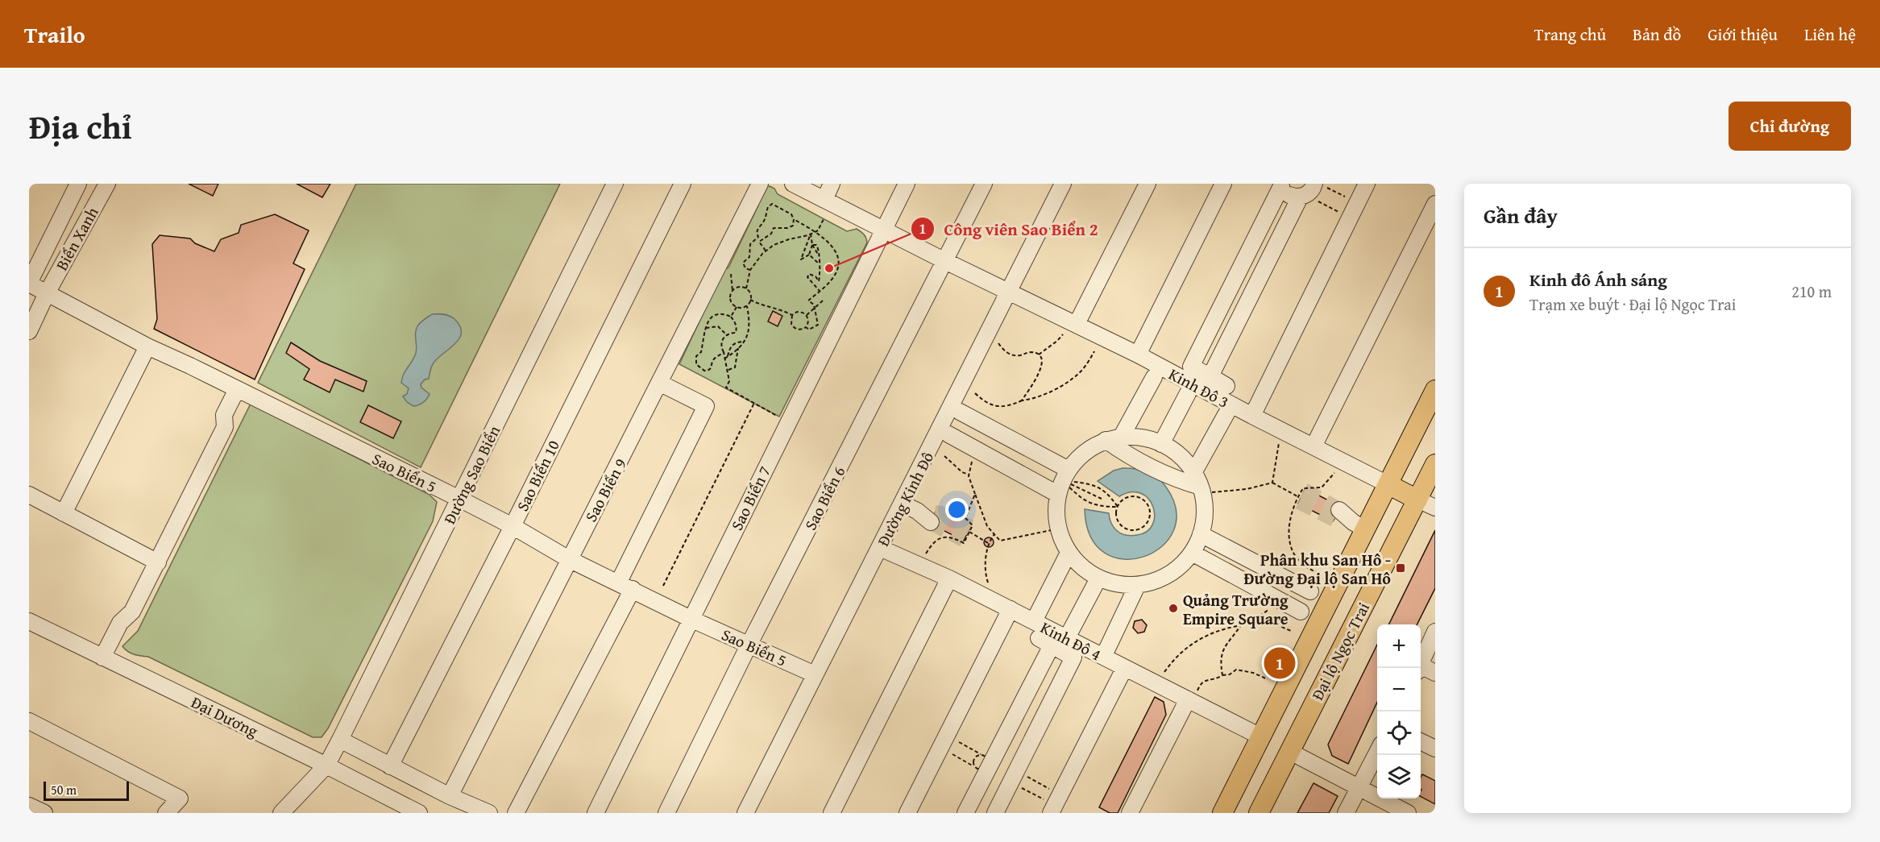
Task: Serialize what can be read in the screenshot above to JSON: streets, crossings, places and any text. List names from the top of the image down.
{
  "streets": {
    "main road": ["Đại lộ Ngọc Trai"],
    "street": [
      "Biển Xanh",
      "Kinh Đô 3",
      "Sao Biển 5",
      "Đường Sao Biển",
      "Sao Biển 10",
      "Sao Biển 9",
      "Sao Biển 7",
      "Sao Biển 6",
      "Đường Kinh Đô",
      "Kinh Đô 4",
      "Đại Dương"
    ]
  },
  "crossings": [
    ["Biển Xanh", "Sao Biển 5"],
    ["Kinh Đô 3", "Sao Biển 7"],
    ["Kinh Đô 3", "Sao Biển 6"],
    ["Kinh Đô 3", "Đường Kinh Đô"],
    ["Kinh Đô 3", "Đại lộ Ngọc Trai"],
    ["Sao Biển 5", "Đường Sao Biển"],
    ["Sao Biển 5", "Sao Biển 10"],
    ["Sao Biển 5", "Sao Biển 9"],
    ["Sao Biển 5", "Sao Biển 7"],
    ["Sao Biển 5", "Sao Biển 6"],
    ["Sao Biển 5", "Đường Kinh Đô"],
    ["Đường Sao Biển", "Đại Dương"],
    ["Đường Kinh Đô", "Kinh Đô 4"],
    ["Kinh Đô 4", "Đại lộ Ngọc Trai"]
  ],
  "places": {
    "other": ["Công viên Sao Biển 2", "Quảng Trường Empire Square"],
    "transit": ["Phân khu San Hô - Đường Đại lộ San Hô"]
  },
  "scale_bar": "50 m",
  "page": {
    "header": "Trailo",
    "nav": [
      "Trang chủ",
      "Bản đồ",
      "Giới thiệu",
      "Liên hệ"
    ],
    "title": "Địa chỉ",
    "buttons": "Chỉ đường",
    "heading": "Gần đây",
    "list": [
      {
        "mark": "1",
        "name": "Kinh đô Ánh sáng",
        "note": "Trạm xe buýt · Đại lộ Ngọc Trai",
        "value": "210 m"
      }
    ],
    "map_buttons": ["+", "−"],
    "pins": "1",
    "scale": "50 m"
  }
}
